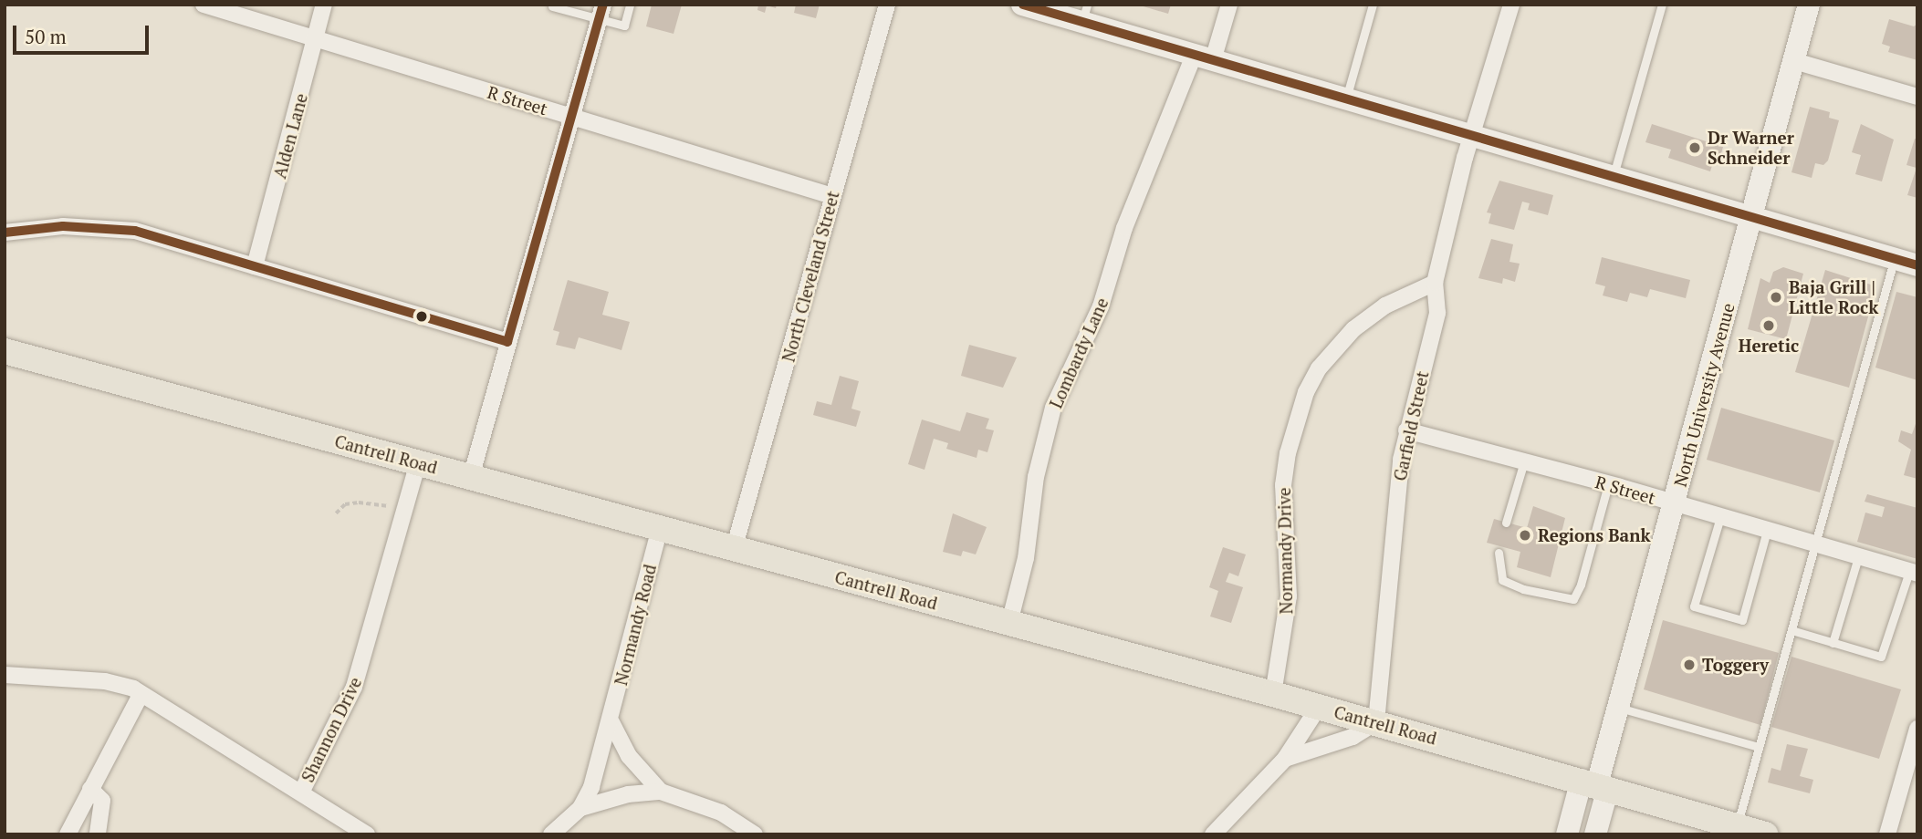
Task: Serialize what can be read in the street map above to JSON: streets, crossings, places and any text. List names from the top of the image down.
{
  "streets": {
    "main road": ["Cantrell Road"],
    "street": [
      "R Street",
      "Alden Lane",
      "North Cleveland Street",
      "Lombardy Lane",
      "North University Avenue",
      "Garfield Street",
      "Normandy Drive",
      "Normandy Road",
      "Shannon Drive"
    ]
  },
  "crossings": [
    ["R Street", "Alden Lane"],
    ["R Street", "North Cleveland Street"],
    ["R Street", "North University Avenue"],
    ["R Street", "Garfield Street"],
    ["North Cleveland Street", "Cantrell Road"],
    ["Lombardy Lane", "Cantrell Road"],
    ["North University Avenue", "Cantrell Road"],
    ["Garfield Street", "Cantrell Road"],
    ["Garfield Street", "Normandy Drive"],
    ["Cantrell Road", "Normandy Drive"],
    ["Cantrell Road", "Normandy Road"],
    ["Cantrell Road", "Shannon Drive"]
  ],
  "places": [
    "Dr Warner Schneider",
    "Baja Grill | Little Rock",
    "Heretic",
    "Regions Bank",
    "Toggery"
  ],
  "scale_bar": "50 m"
}
